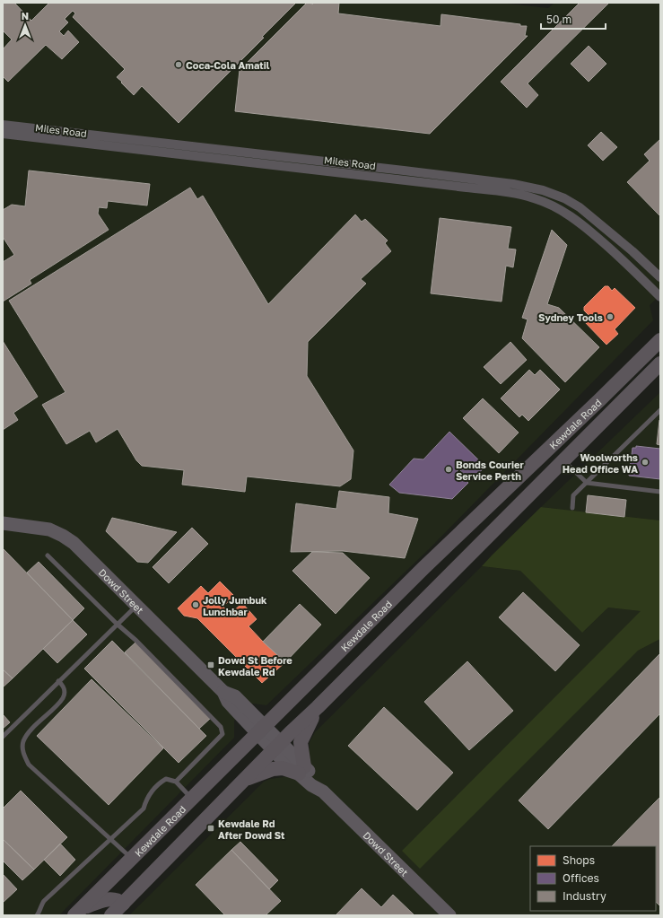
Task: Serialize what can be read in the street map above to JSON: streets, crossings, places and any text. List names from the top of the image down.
{
  "streets": {
    "main road": ["Kewdale Road", "Dowd Street"],
    "street": ["Miles Road"]
  },
  "crossings": [
    ["Kewdale Road", "Dowd Street"]
  ],
  "places": {
    "other": [
      "Coca-Cola Amatil",
      "Sydney Tools",
      "Woolworths Head Office WA",
      "Bonds Courier Service Perth",
      "Jolly Jumbuk Lunchbar"
    ],
    "transit": ["Dowd St Before Kewdale Rd", "Kewdale Rd After Dowd St"]
  },
  "legend": ["Shops", "Offices", "Industry"],
  "scale_bar": "50 m",
  "north": "top"
}
